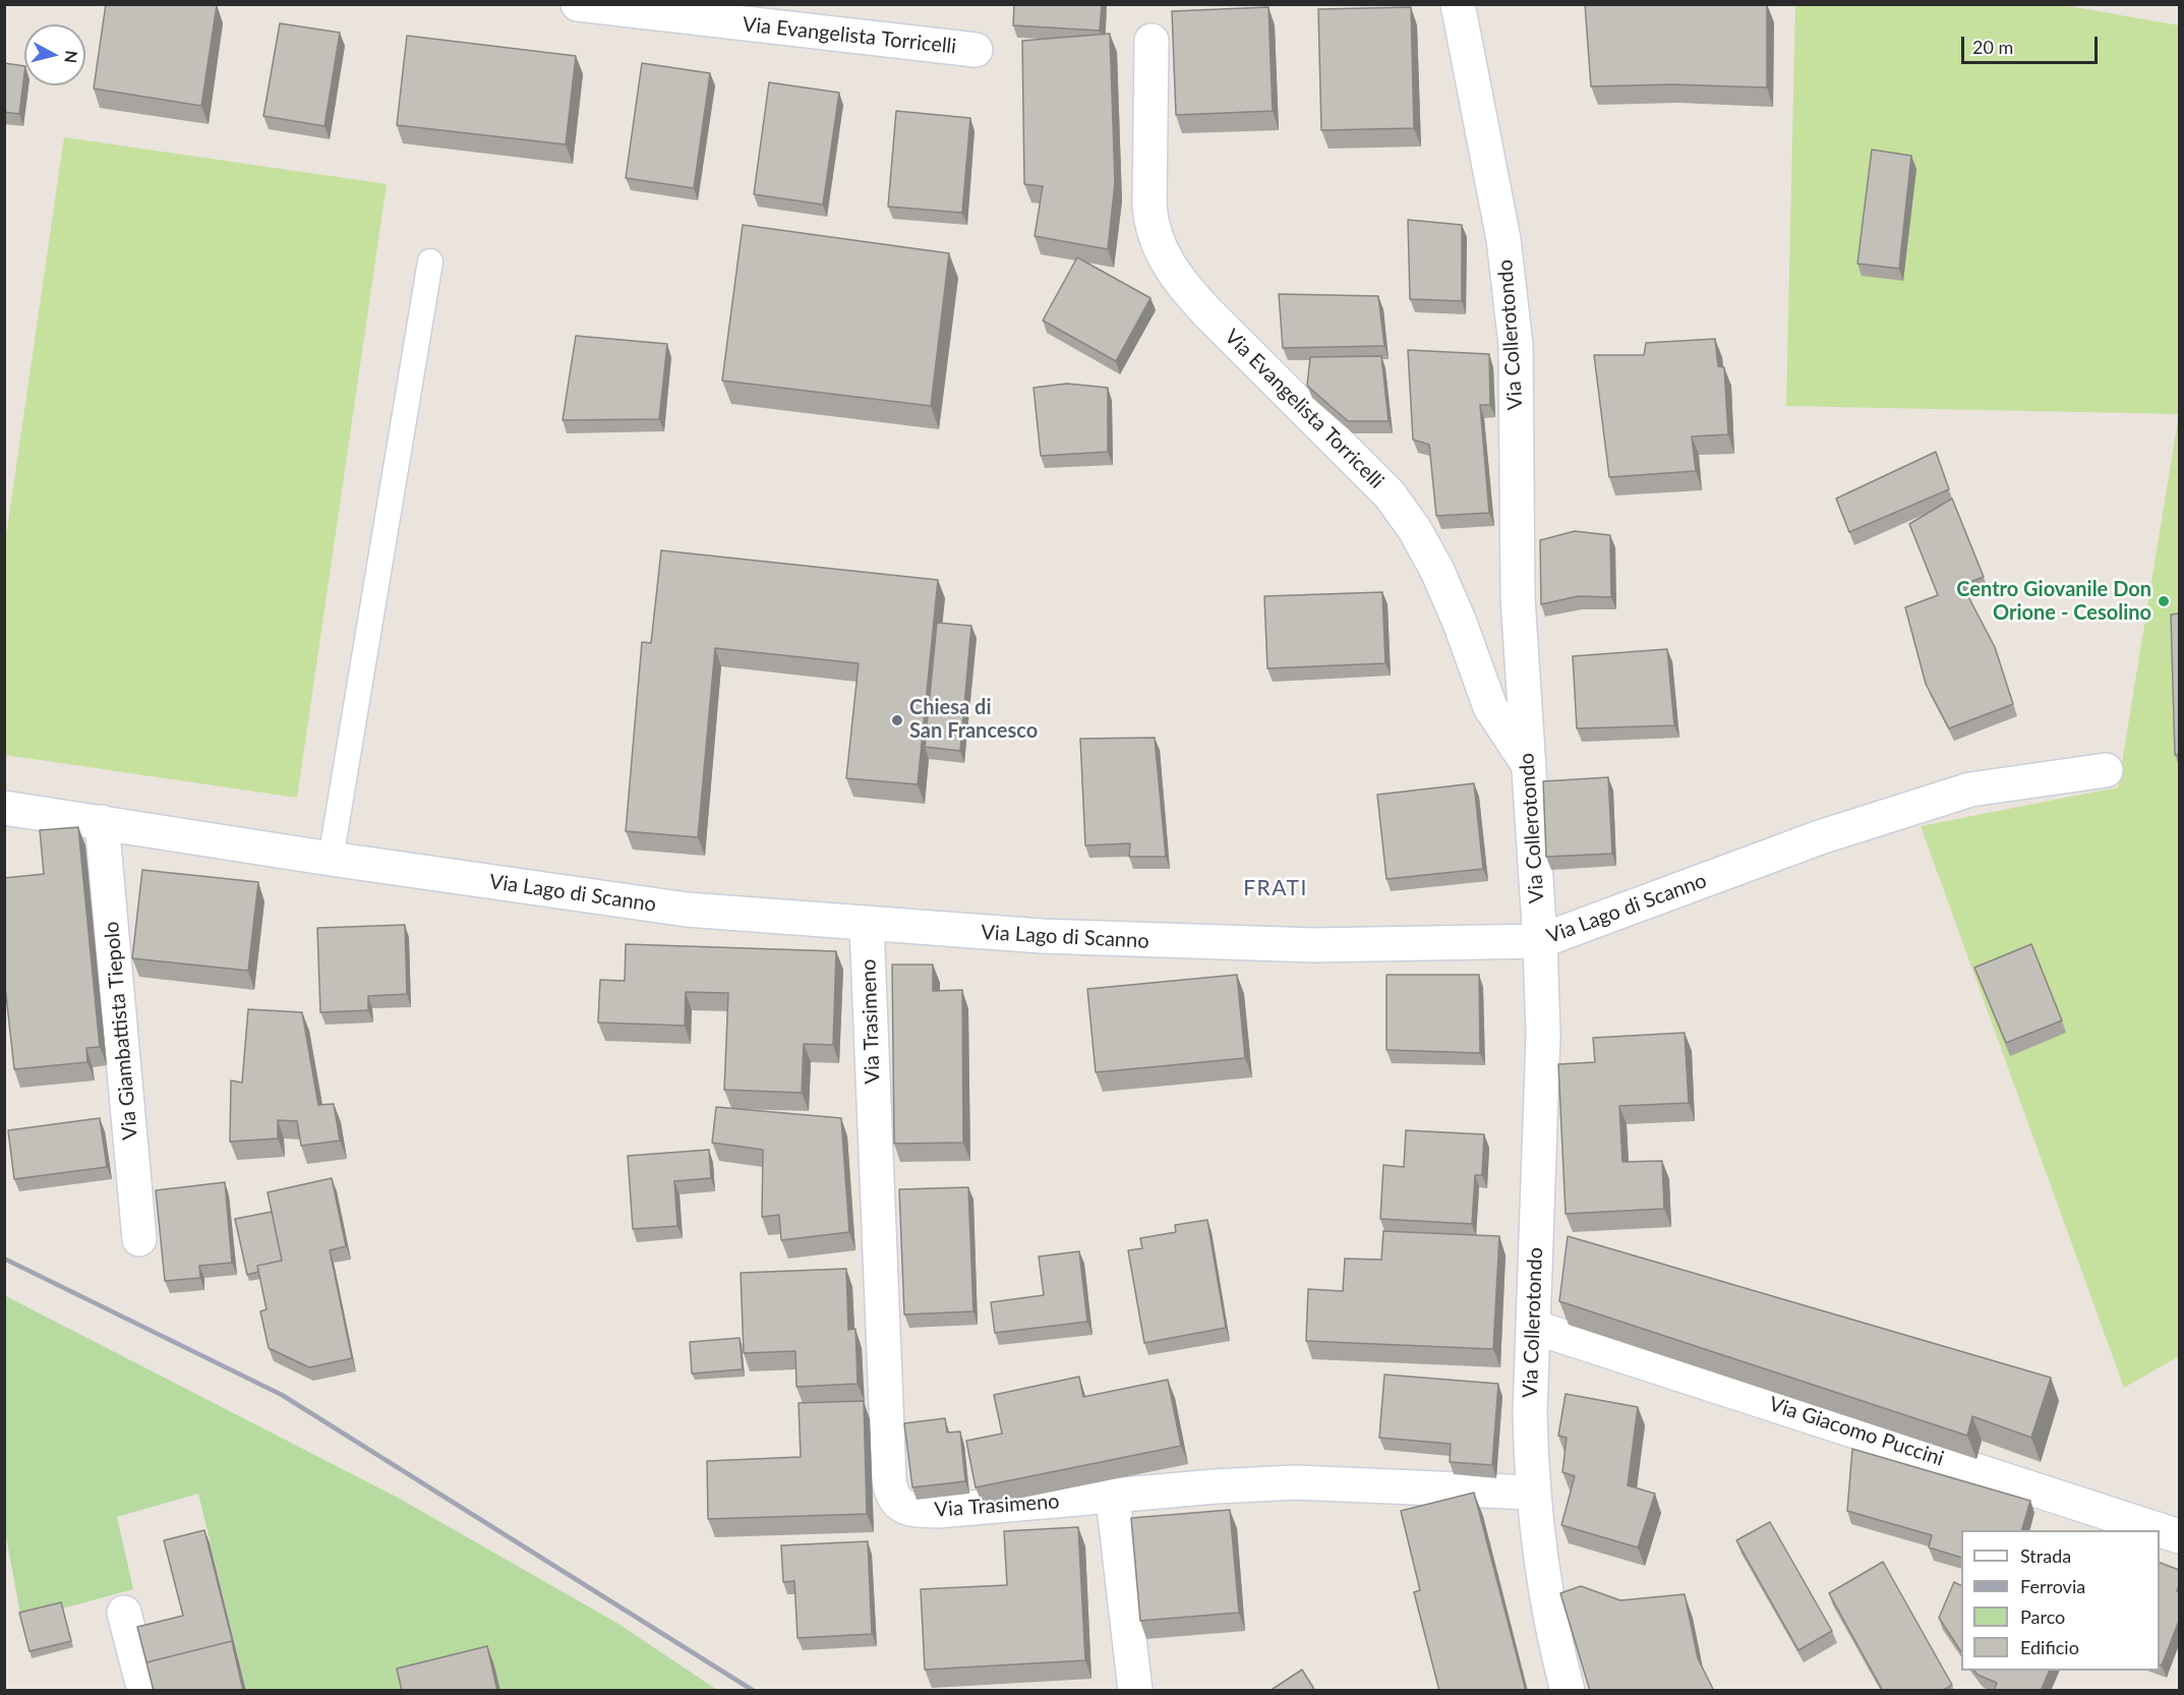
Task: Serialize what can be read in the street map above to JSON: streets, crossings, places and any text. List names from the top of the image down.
{
  "streets": {
    "street": [
      "Via Evangelista Torricelli",
      "Via Collerotondo",
      "Via Lago di Scanno",
      "Via Trasimeno",
      "Via Giambattista Tiepolo",
      "Via Giacomo Puccini"
    ]
  },
  "crossings": [
    ["Via Evangelista Torricelli", "Via Collerotondo"],
    ["Via Collerotondo", "Via Lago di Scanno"],
    ["Via Collerotondo", "Via Trasimeno"],
    ["Via Collerotondo", "Via Giacomo Puccini"],
    ["Via Lago di Scanno", "Via Trasimeno"],
    ["Via Lago di Scanno", "Via Giambattista Tiepolo"]
  ],
  "districts": ["FRATI"],
  "places": ["Centro Giovanile Don Orione - Cesolino", "Chiesa di San Francesco"],
  "legend": [
    "Strada",
    "Ferrovia",
    "Parco",
    "Edificio"
  ],
  "scale_bar": "20 m",
  "north": "right"
}
